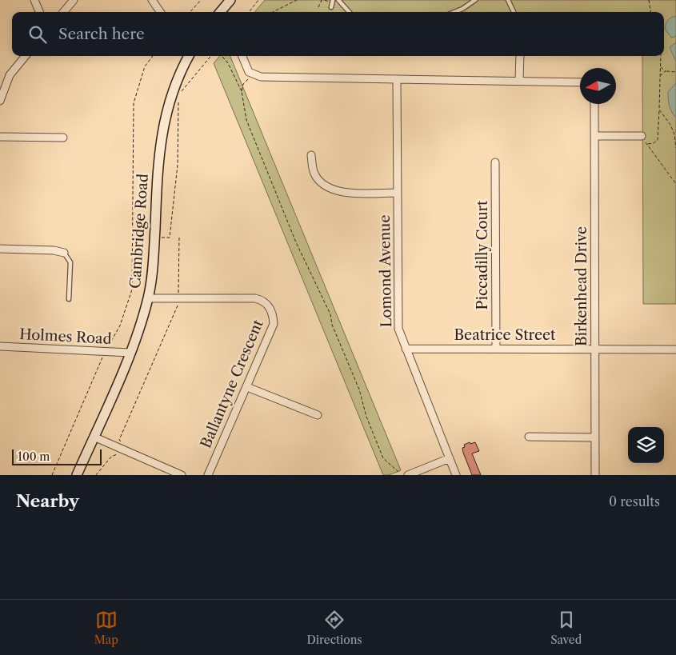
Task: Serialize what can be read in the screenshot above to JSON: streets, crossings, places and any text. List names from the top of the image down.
{
  "streets": {
    "main road": ["Cambridge Road"],
    "street": [
      "Piccadilly Court",
      "Lomond Avenue",
      "Birkenhead Drive",
      "Beatrice Street",
      "Holmes Road",
      "Ballantyne Crescent"
    ]
  },
  "crossings": [
    ["Cambridge Road", "Holmes Road"],
    ["Cambridge Road", "Ballantyne Crescent"],
    ["Piccadilly Court", "Beatrice Street"],
    ["Lomond Avenue", "Beatrice Street"],
    ["Birkenhead Drive", "Beatrice Street"]
  ],
  "scale_bar": "100 m",
  "north": "left",
  "page": {
    "search": "Search here",
    "scale": "100 m",
    "heading": ["Nearby", "0 results"],
    "nav": ["Map", "Directions", "Saved"]
  }
}
